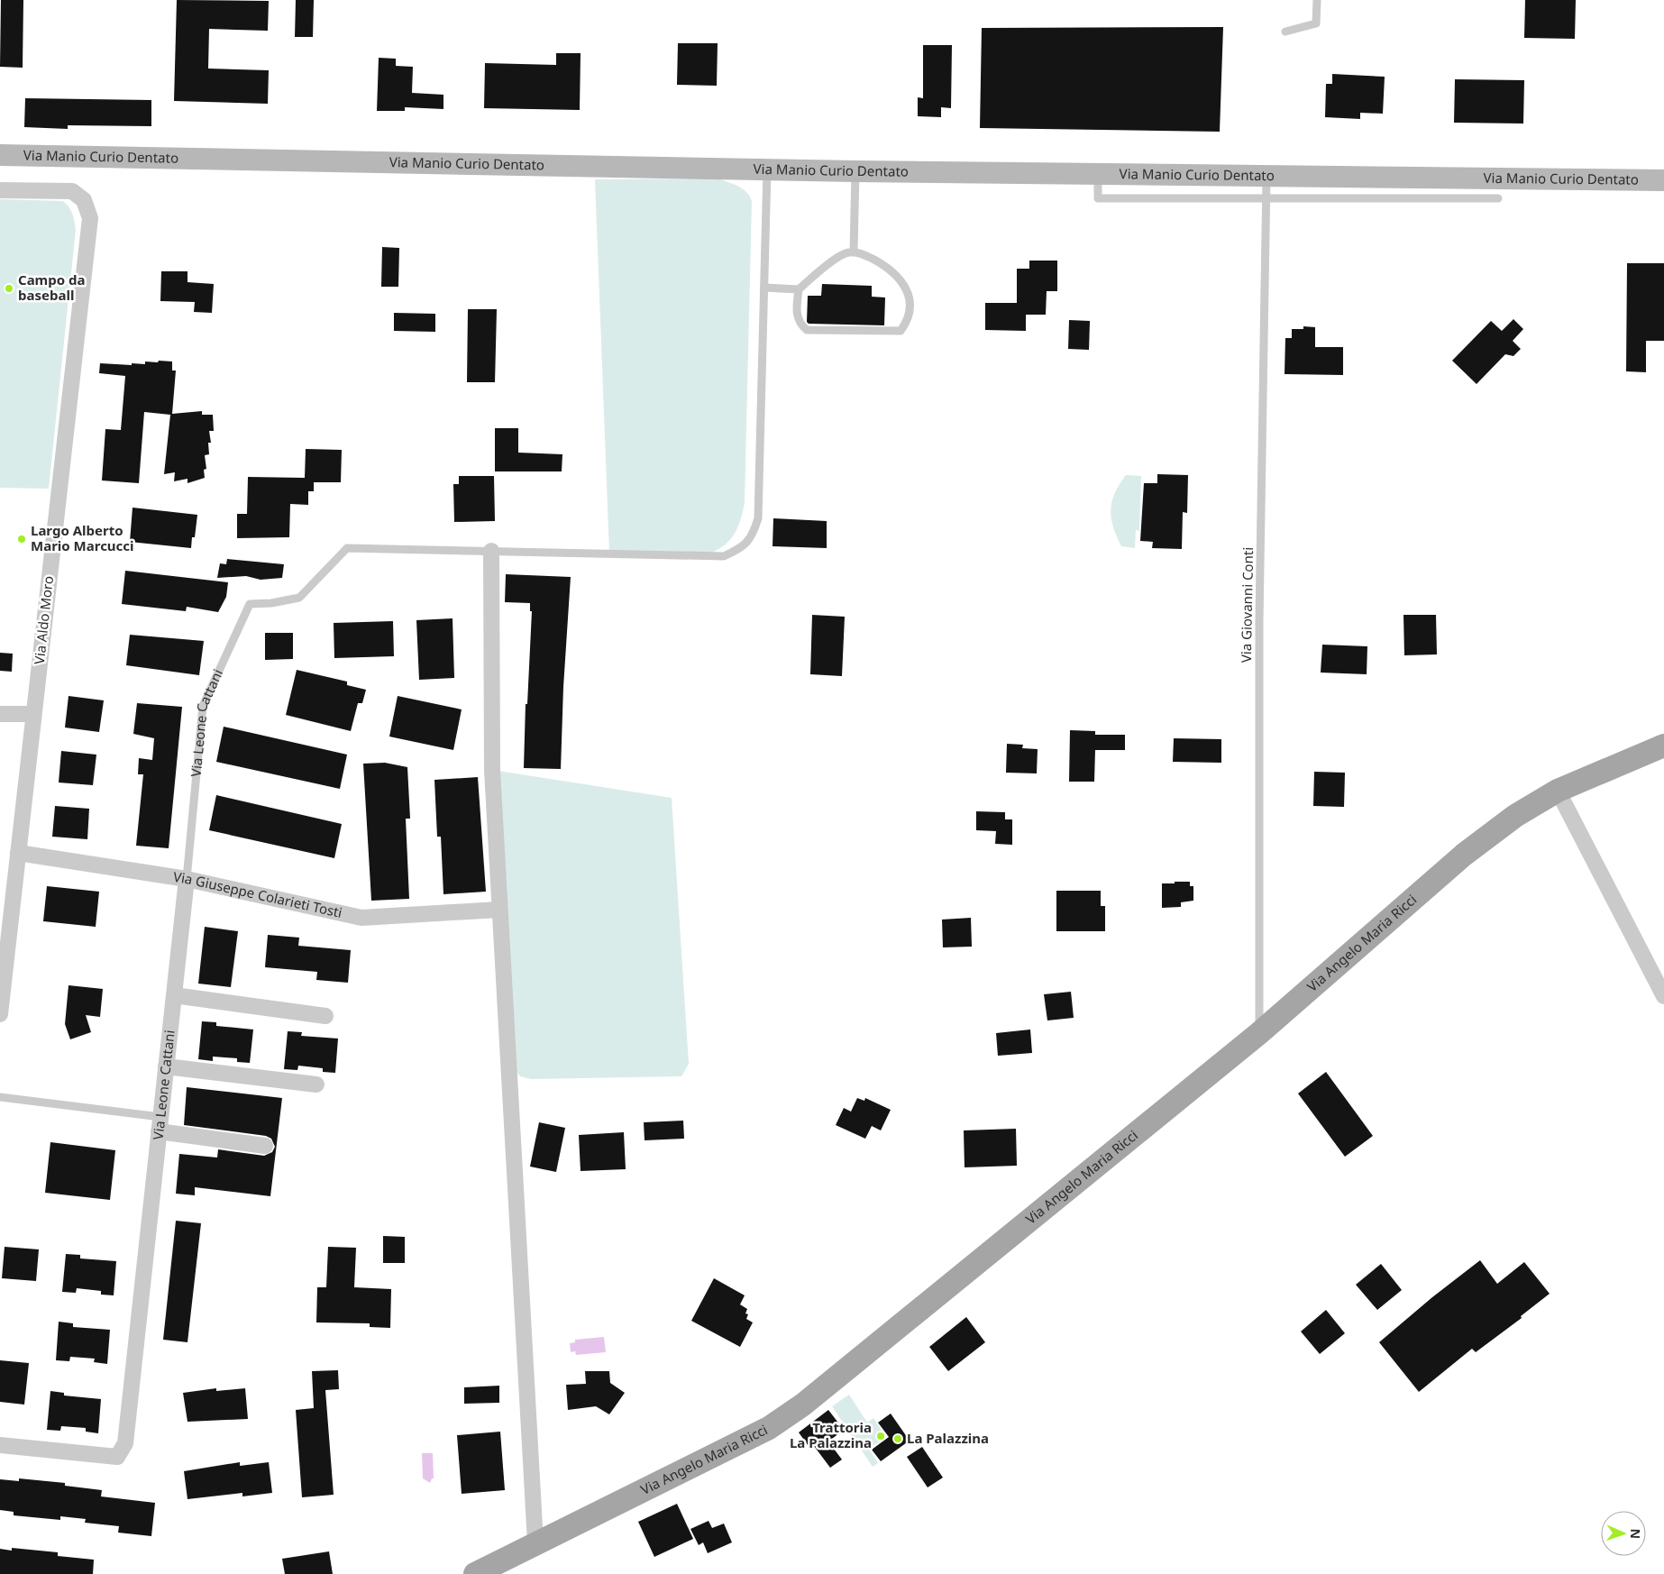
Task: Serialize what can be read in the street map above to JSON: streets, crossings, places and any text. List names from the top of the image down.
{
  "streets": {
    "main road": ["Via Manio Curio Dentato", "Via Angelo Maria Ricci"],
    "street": ["Via Aldo Moro", "Via Leone Cattani", "Via Giuseppe Colarieti Tosti"],
    "lane": ["Via Giovanni Conti"]
  },
  "crossings": [
    ["Via Manio Curio Dentato", "Via Giovanni Conti"],
    ["Via Giovanni Conti", "Via Angelo Maria Ricci"],
    ["Via Aldo Moro", "Via Giuseppe Colarieti Tosti"],
    ["Via Leone Cattani", "Via Giuseppe Colarieti Tosti"]
  ],
  "places": [
    "Campo da baseball",
    "Largo Alberto Mario Marcucci",
    "Trattoria La Palazzina",
    "La Palazzina"
  ],
  "north": "right"
}
